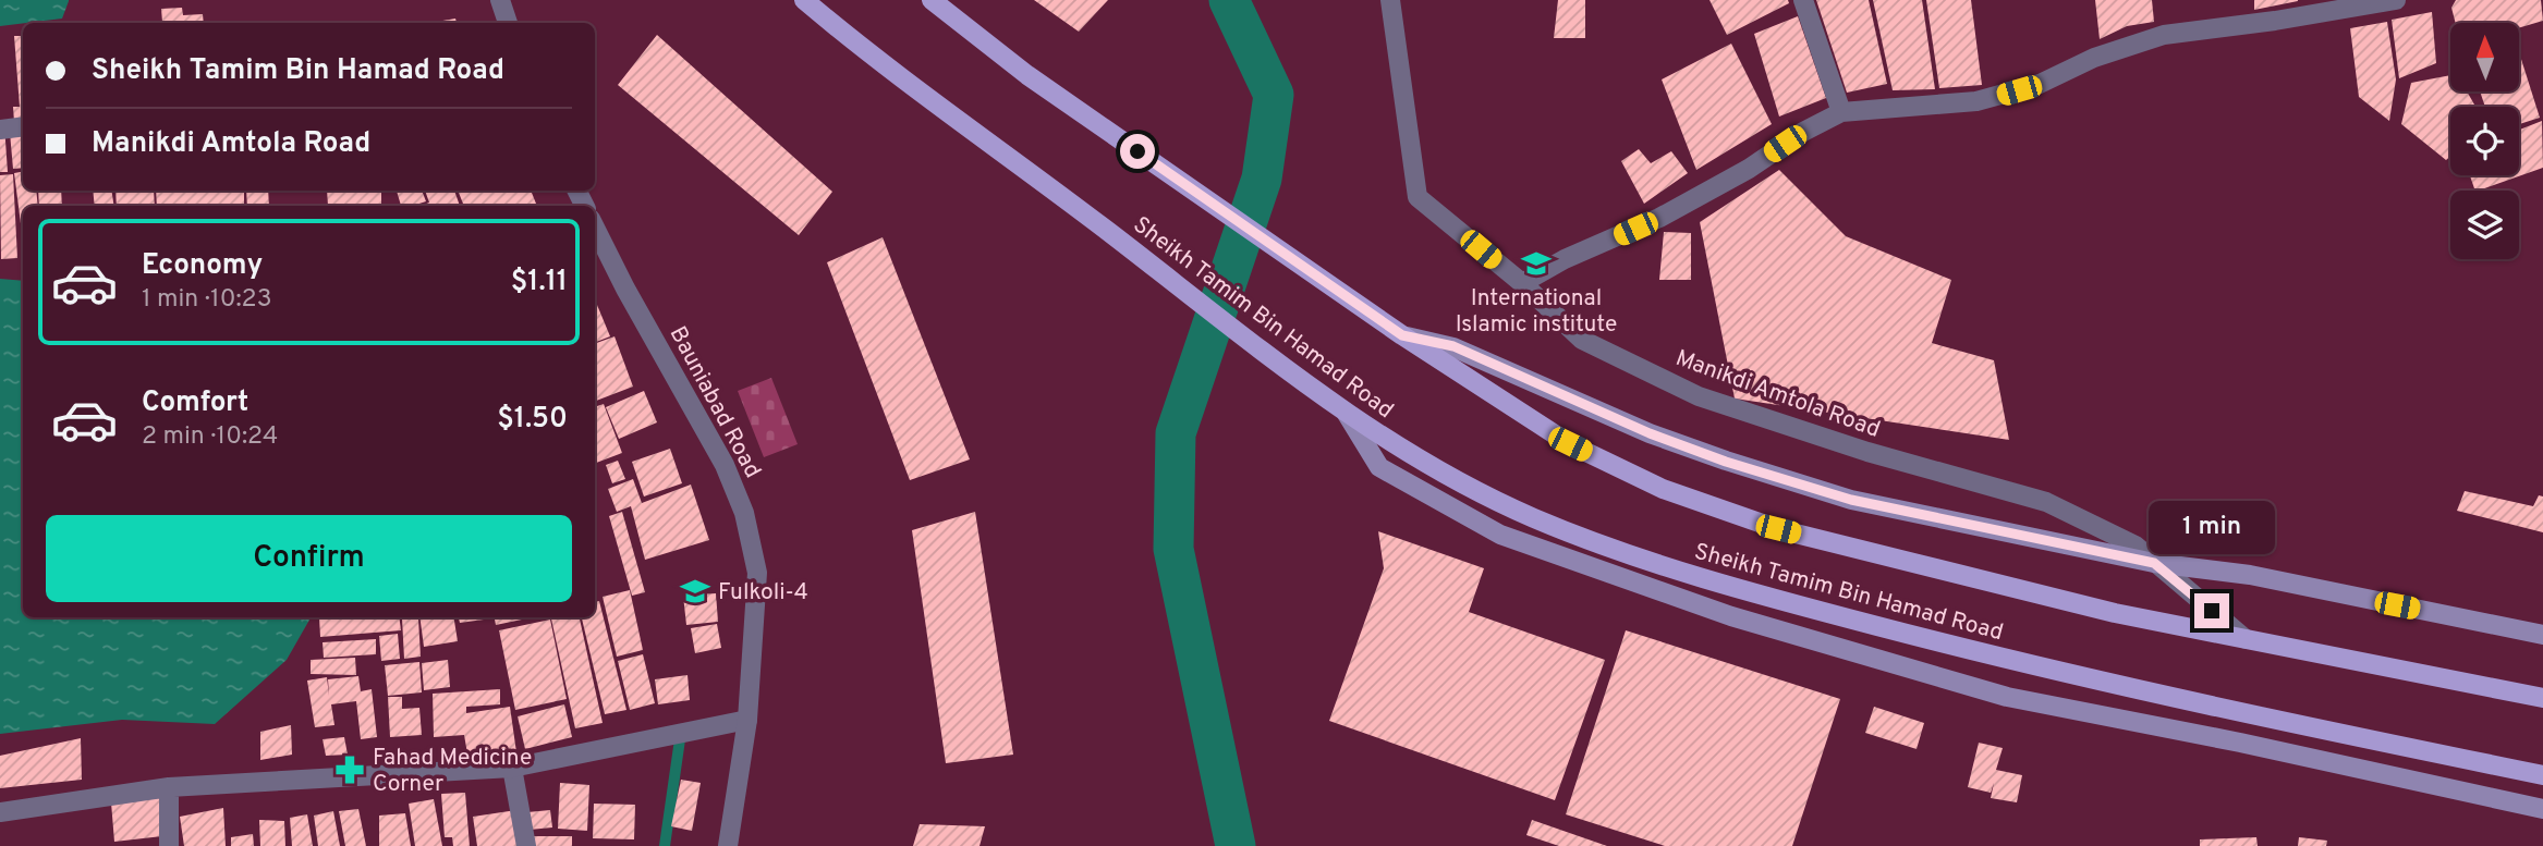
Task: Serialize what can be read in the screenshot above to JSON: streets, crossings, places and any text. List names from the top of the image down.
{
  "streets": {
    "main road": ["Sheikh Tamim Bin Hamad Road"],
    "street": ["Manikdi Amtola Road", "Bauniabad Road"]
  },
  "crossings": [
    ["Sheikh Tamim Bin Hamad Road", "Manikdi Amtola Road"]
  ],
  "places": {
    "school or university": ["International Islamic institute", "Fulkoli-4"],
    "pharmacy": ["Fahad Medicine Corner"]
  },
  "north": "top",
  "page": {
    "banner": ["Sheikh Tamim Bin Hamad Road", "Manikdi Amtola Road"],
    "list": [
      {
        "name": "Economy",
        "note": "1 min · 10:23",
        "value": "$1.11"
      },
      {
        "name": "Comfort",
        "note": "2 min · 10:24",
        "value": "$1.50"
      }
    ],
    "buttons": "Confirm",
    "bubble": "1 min"
  }
}
